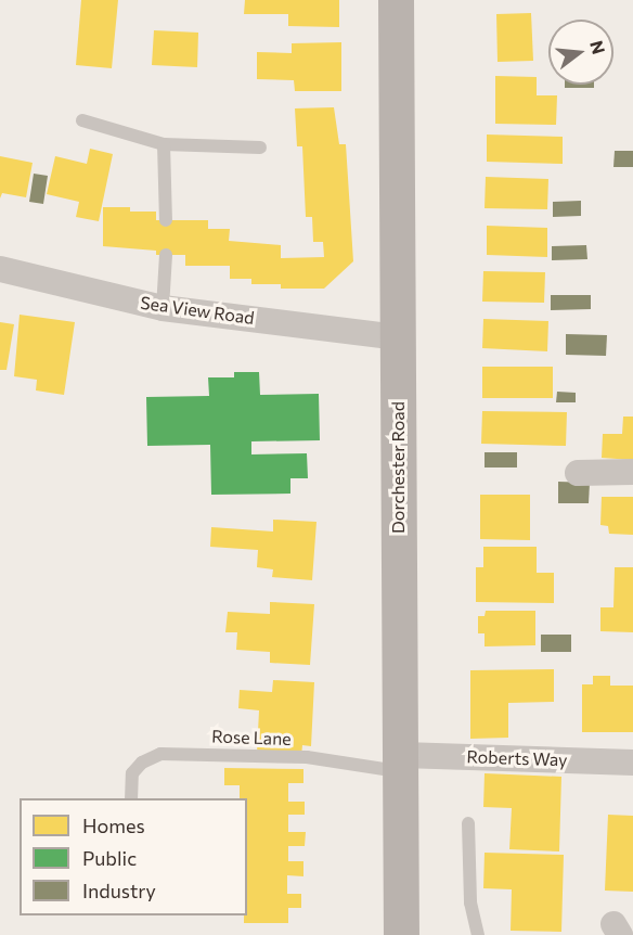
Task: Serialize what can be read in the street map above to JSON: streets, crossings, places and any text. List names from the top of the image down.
{
  "streets": {
    "main road": ["Dorchester Road"],
    "street": ["Sea View Road", "Roberts Way"],
    "lane": ["Rose Lane"]
  },
  "crossings": [
    ["Sea View Road", "Dorchester Road"],
    ["Dorchester Road", "Rose Lane"],
    ["Dorchester Road", "Roberts Way"],
    ["Rose Lane", "Roberts Way"]
  ],
  "legend": ["Homes", "Public", "Industry"],
  "north": "right"
}
